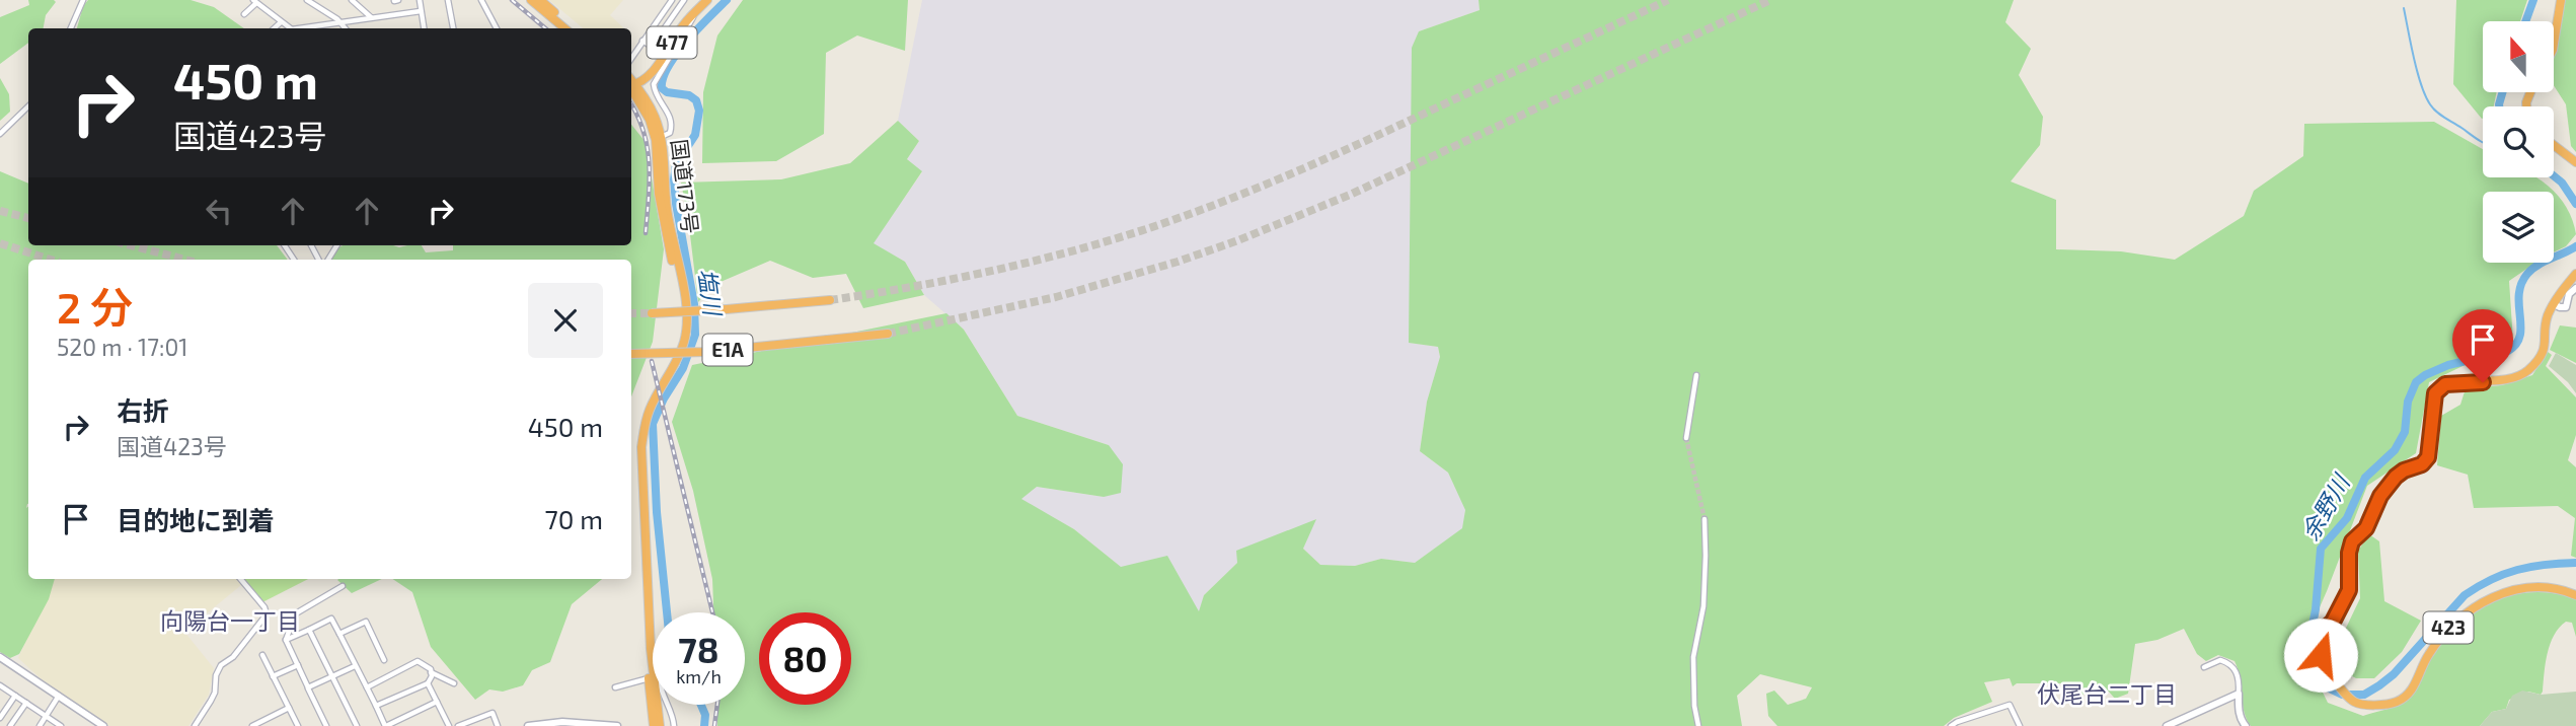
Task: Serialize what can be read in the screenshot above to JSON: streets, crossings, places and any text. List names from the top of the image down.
{
  "streets": {
    "highway": [
      "477",
      "国道173号",
      "E1A",
      "423"
    ]
  },
  "districts": ["向陽台一丁目", "伏尾台二丁目"],
  "water": ["塩川", "余野川"],
  "north": "top",
  "page": {
    "turn": ["450 m", "国道423号"],
    "heading": ["2 分", "520 m · 17:01"],
    "list": [
      {
        "name": "右折",
        "note": "国道423号",
        "value": "450 m"
      },
      {
        "name": "目的地に到着",
        "value": "70 m"
      }
    ],
    "speed": "78 km/h",
    "limit": "80"
  }
}
